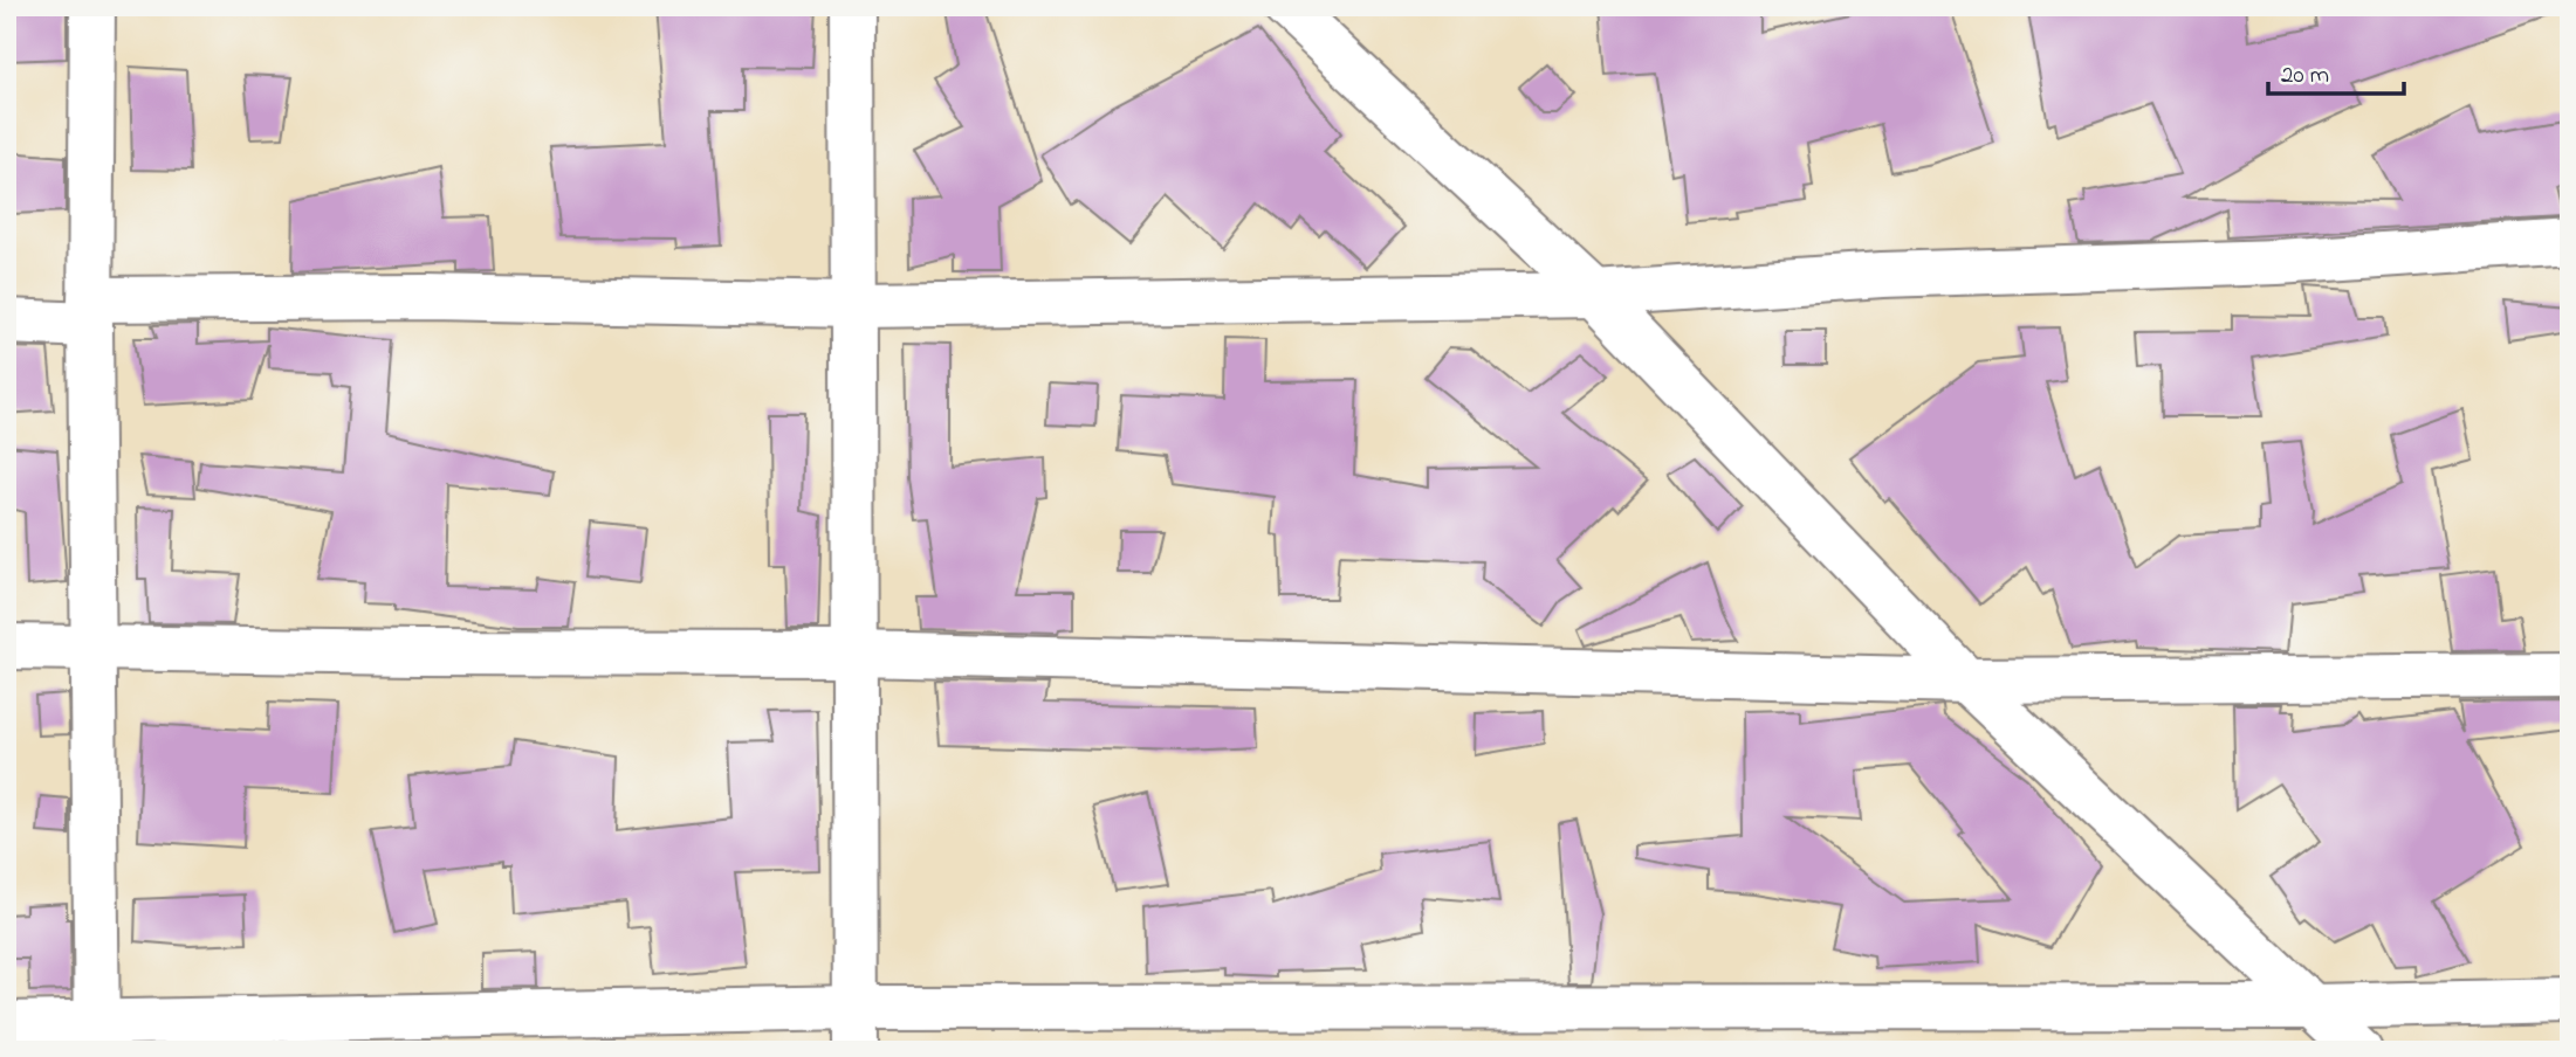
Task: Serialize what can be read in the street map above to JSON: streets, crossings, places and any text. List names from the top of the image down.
{
  "scale_bar": "20 m"
}
